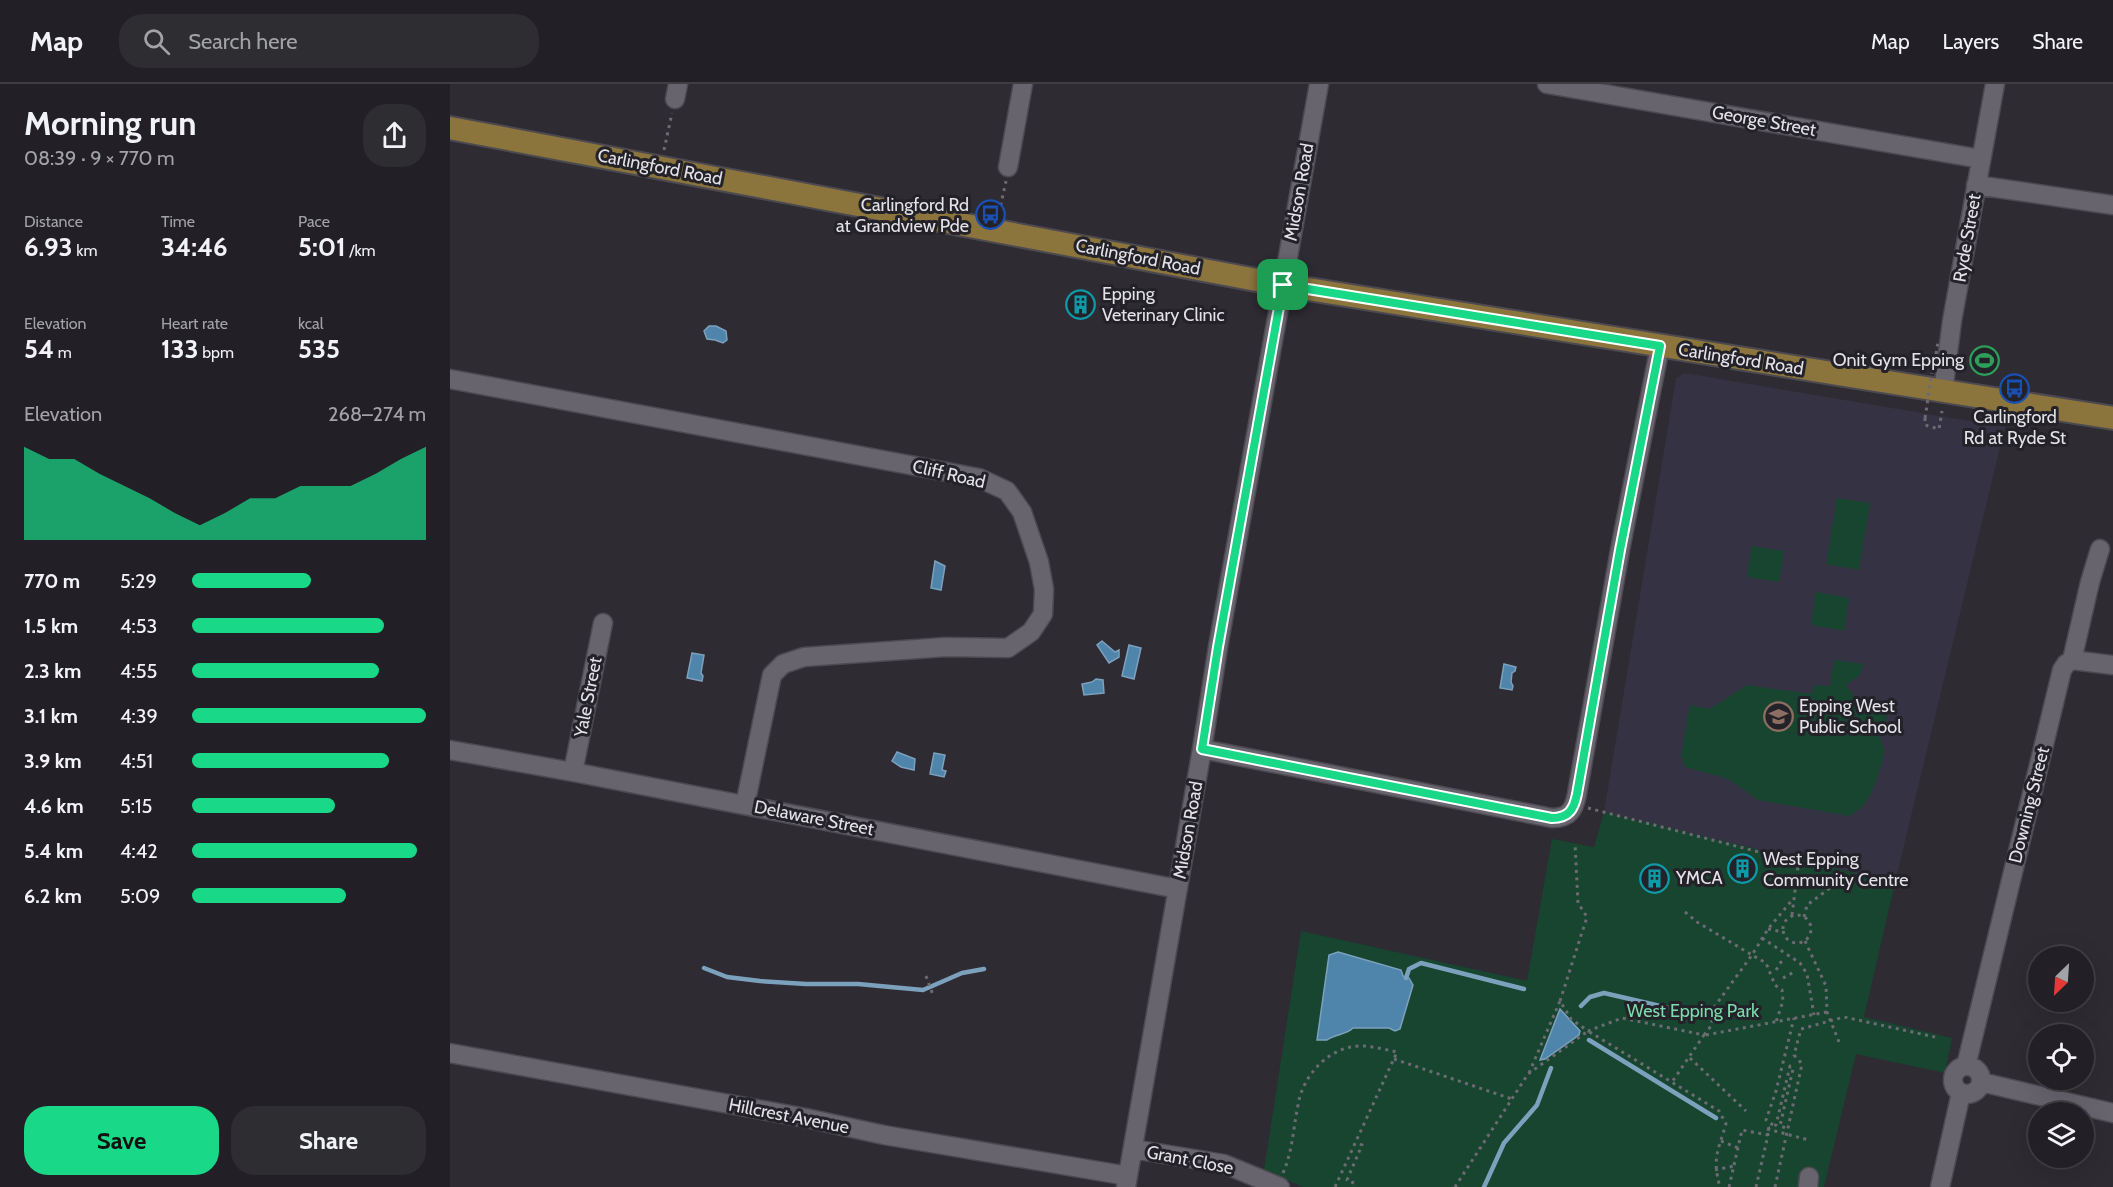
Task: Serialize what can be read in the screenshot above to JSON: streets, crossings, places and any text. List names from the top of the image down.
{
  "streets": {
    "main road": ["Carlingford Road"],
    "street": [
      "George Street",
      "Midson Road",
      "Ryde Street",
      "Cliff Road",
      "Yale Street",
      "Downing Street",
      "Delaware Street",
      "Hillcrest Avenue",
      "Grant Close"
    ]
  },
  "crossings": [
    ["George Street", "Ryde Street"],
    ["Carlingford Road", "Midson Road"],
    ["Carlingford Road", "Ryde Street"],
    ["Midson Road", "Delaware Street"],
    ["Midson Road", "Hillcrest Avenue"],
    ["Midson Road", "Grant Close"],
    ["Cliff Road", "Delaware Street"],
    ["Yale Street", "Delaware Street"]
  ],
  "parks": ["West Epping Park"],
  "places": {
    "bus stop": ["Carlingford Rd at Grandview Pde", "Carlingford Rd at Ryde St"],
    "building": ["Epping Veterinary Clinic", "West Epping Community Centre", "YMCA"],
    "sports": ["Onit Gym Epping"],
    "school or university": ["Epping West Public School"]
  },
  "north": "bottom left",
  "page": {
    "header": "Map",
    "search": "Search here",
    "nav": ["Map", "Layers", "Share"],
    "heading": ["Morning run", "08:39 · 9 × 770 m"],
    "stats": [
      ["Distance", "6.93 km"],
      ["Time", "34:46"],
      ["Pace", "5:01 /km"],
      ["Elevation", "54 m"],
      ["Heart rate", "133 bpm"],
      ["kcal", "535"]
    ],
    "chart": ["Elevation", "268–274 m"],
    "list": [
      {
        "name": "770 m",
        "note": "5:29"
      },
      {
        "name": "1.5 km",
        "note": "4:53"
      },
      {
        "name": "2.3 km",
        "note": "4:55"
      },
      {
        "name": "3.1 km",
        "note": "4:39"
      },
      {
        "name": "3.9 km",
        "note": "4:51"
      },
      {
        "name": "4.6 km",
        "note": "5:15"
      },
      {
        "name": "5.4 km",
        "note": "4:42"
      },
      {
        "name": "6.2 km",
        "note": "5:09"
      }
    ],
    "buttons": ["Save", "Share"]
  }
}
